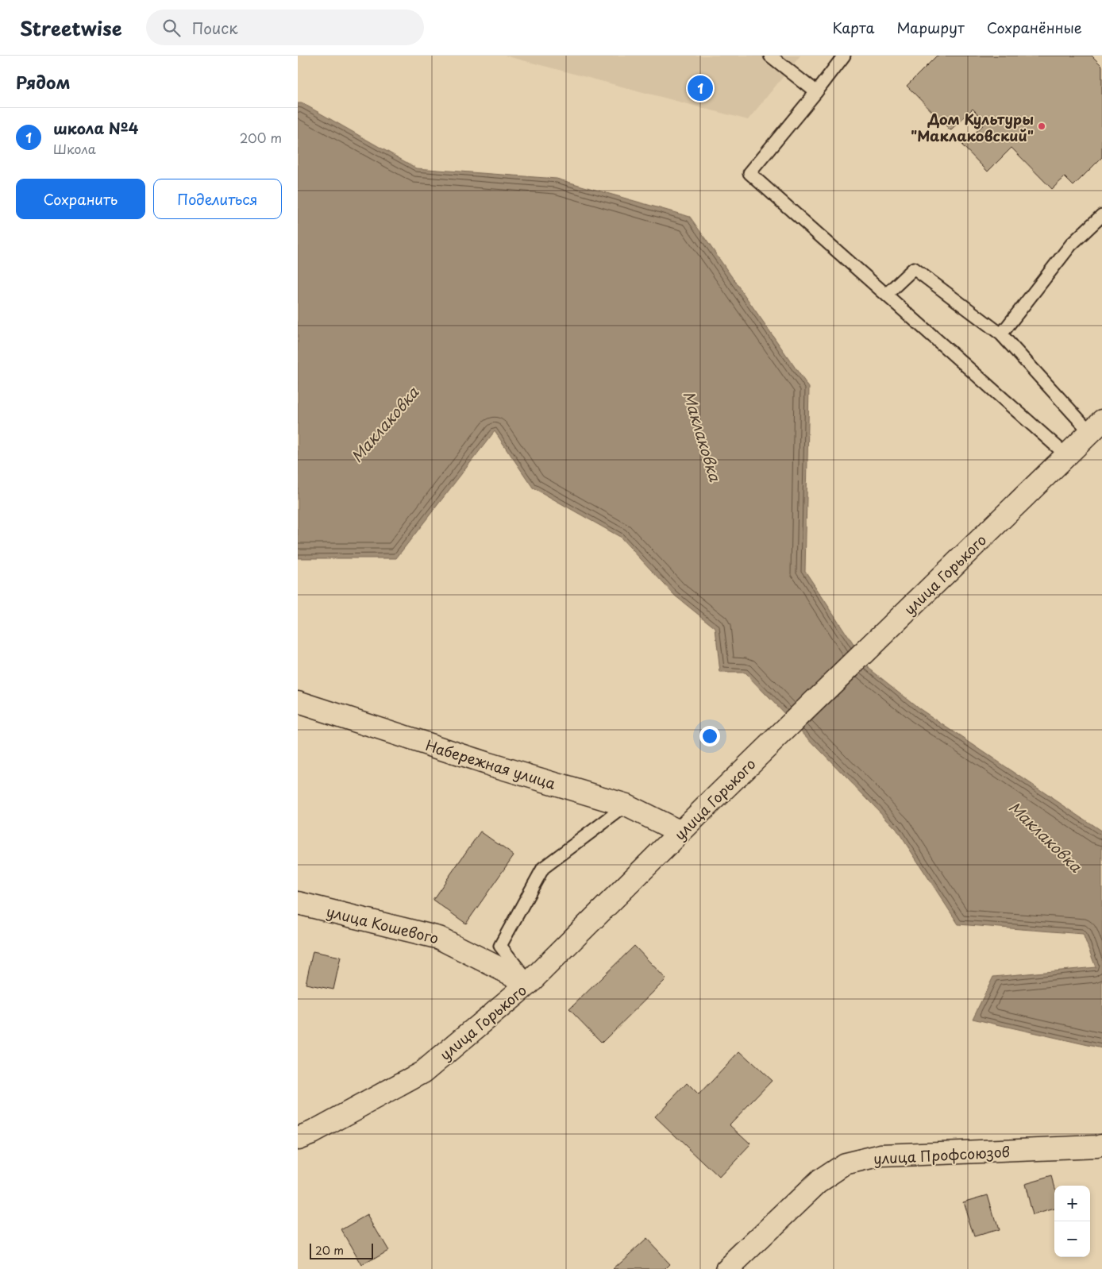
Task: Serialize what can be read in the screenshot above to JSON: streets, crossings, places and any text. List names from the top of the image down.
{
  "streets": {
    "street": [
      "улица Горького",
      "Набережная улица",
      "улица Кошевого",
      "улица Профсоюзов"
    ]
  },
  "crossings": [
    ["улица Горького", "Набережная улица"],
    ["улица Горького", "улица Кошевого"]
  ],
  "water": ["Маклаковка"],
  "places": ["Дом Культуры \"Маклаковский\""],
  "scale_bar": "20 m",
  "page": {
    "header": "Streetwise",
    "search": "Поиск",
    "nav": ["Карта", "Маршрут", "Сохранённые"],
    "heading": "Рядом",
    "pins": "1",
    "list": [
      {
        "mark": "1",
        "name": "школа №4",
        "note": "Школа",
        "value": "200 m"
      }
    ],
    "buttons": ["Сохранить", "Поделиться"],
    "map_buttons": ["+", "−"],
    "scale": "20 m"
  }
}
